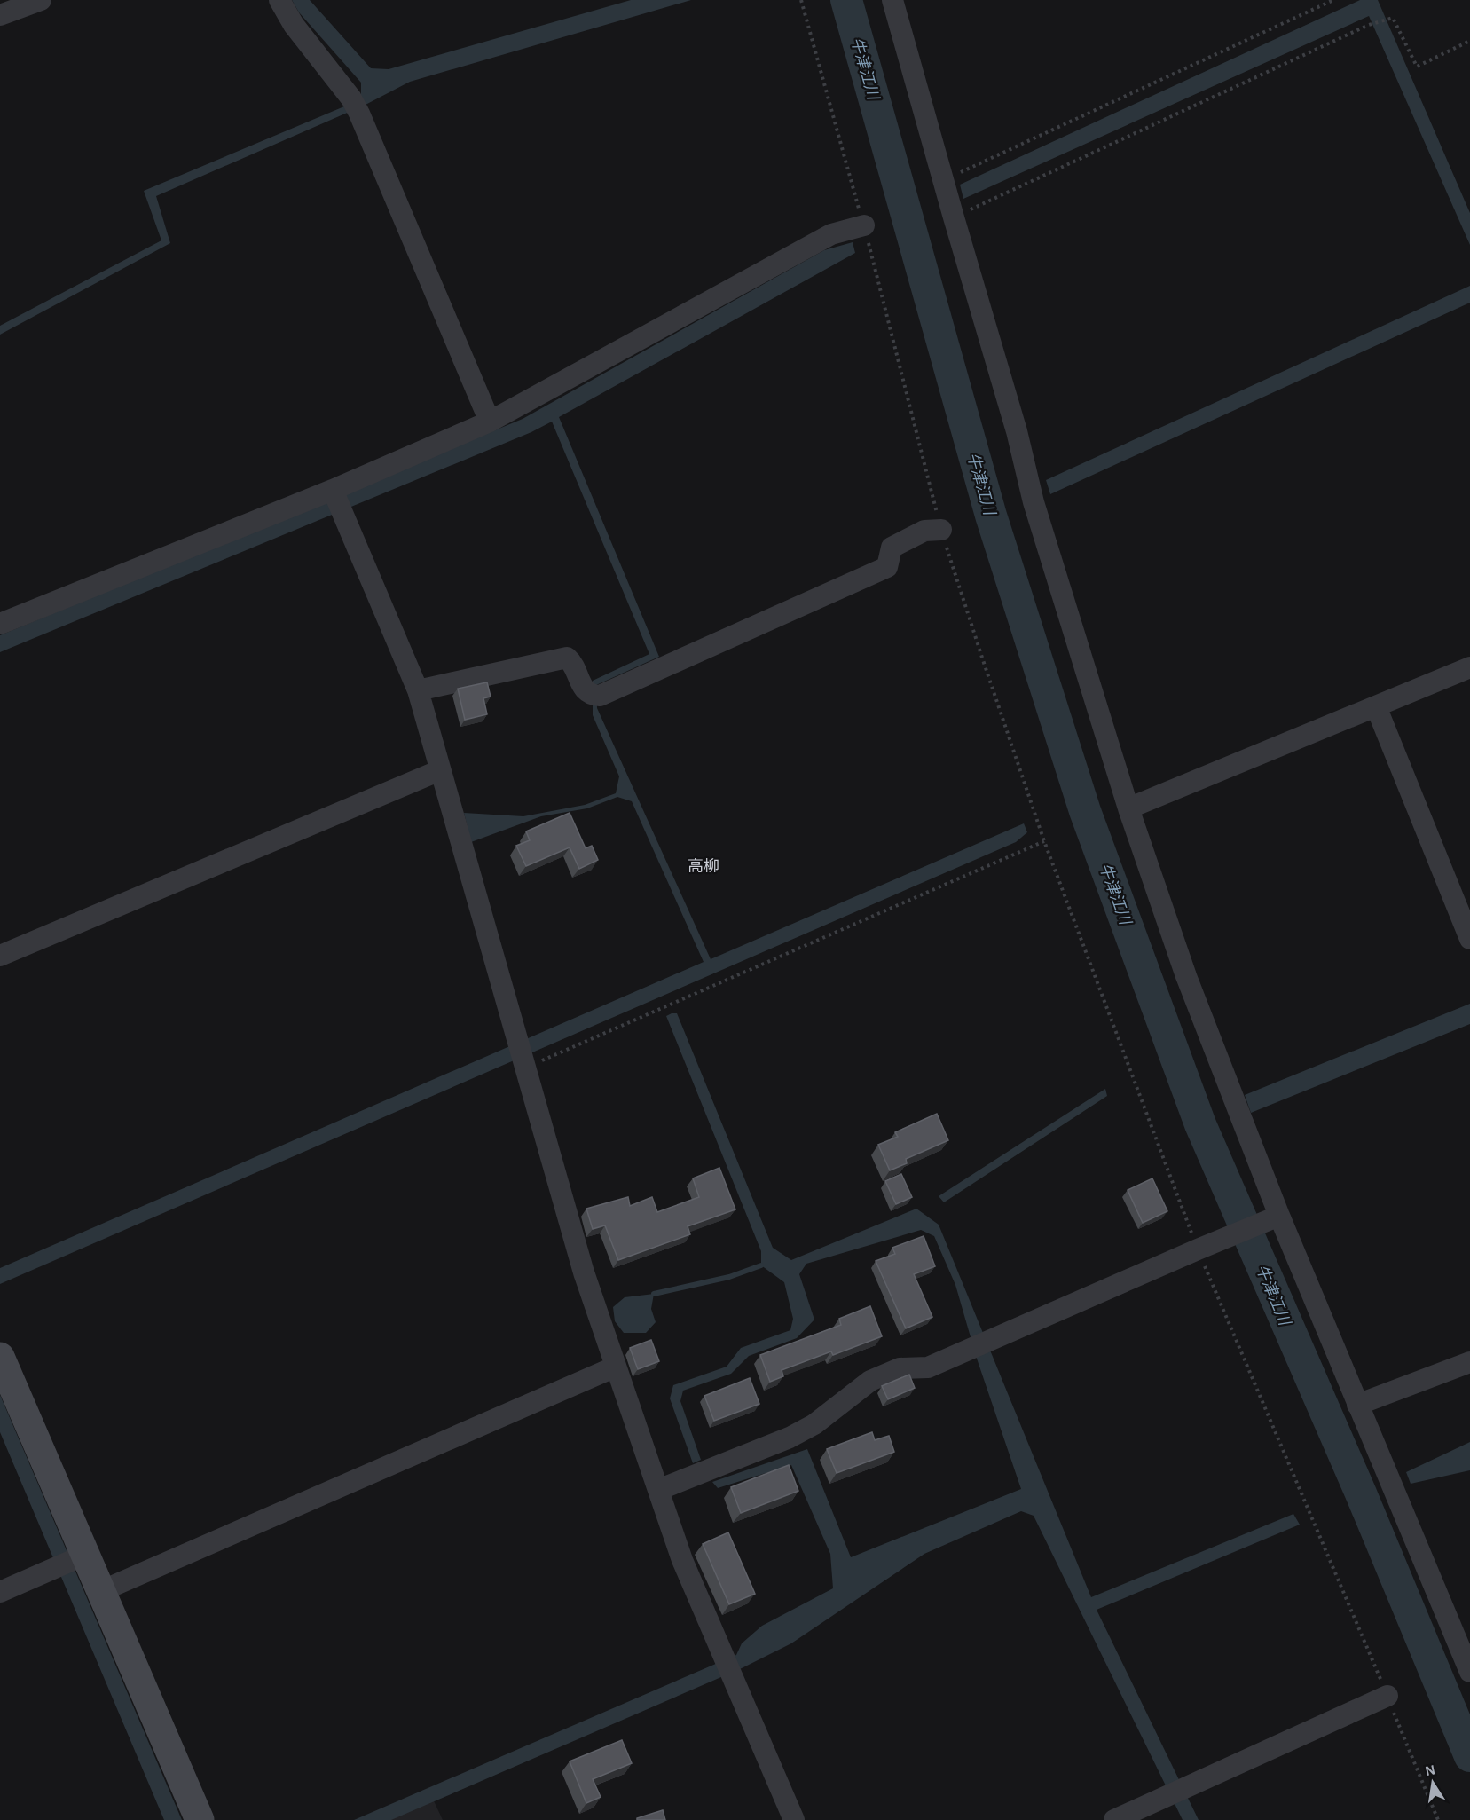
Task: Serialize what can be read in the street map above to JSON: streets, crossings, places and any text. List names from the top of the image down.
{
  "districts": ["高柳"],
  "water": ["牛津江川"],
  "north": "top"
}
